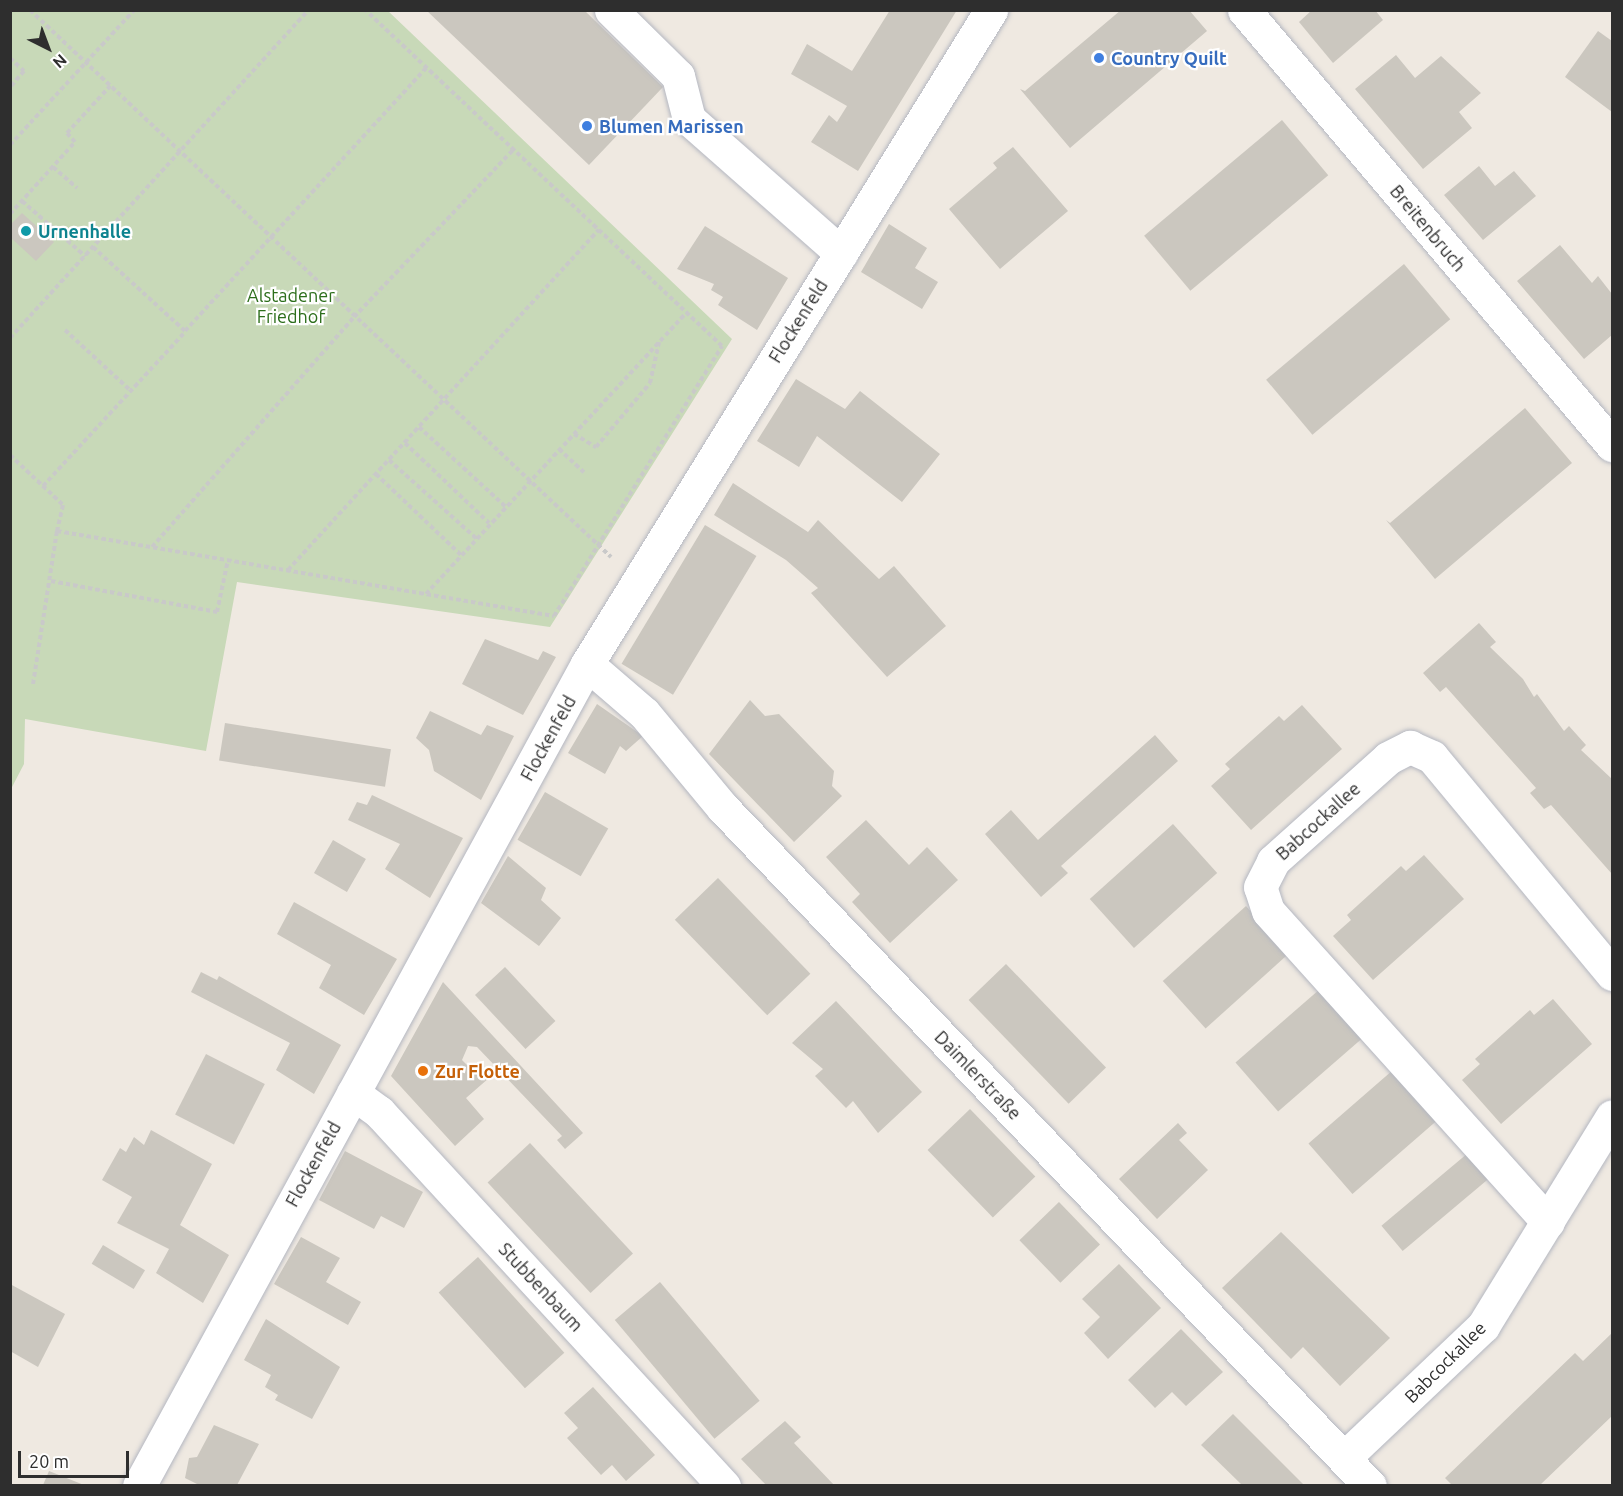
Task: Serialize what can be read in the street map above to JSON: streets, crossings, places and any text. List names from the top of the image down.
{
  "streets": {
    "street": [
      "Breitenbruch",
      "Flockenfeld",
      "Babcockallee",
      "Daimlerstraße",
      "Stubbenbaum"
    ]
  },
  "crossings": [
    ["Flockenfeld", "Daimlerstraße"],
    ["Flockenfeld", "Stubbenbaum"],
    ["Babcockallee", "Daimlerstraße"]
  ],
  "parks": ["Alstadener Friedhof"],
  "places": [
    "Country Quilt",
    "Blumen Marissen",
    "Urnenhalle",
    "Zur Flotte"
  ],
  "scale_bar": "20 m",
  "north": "bottom right"
}
